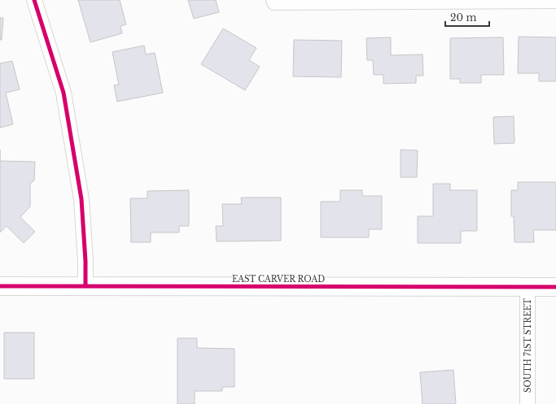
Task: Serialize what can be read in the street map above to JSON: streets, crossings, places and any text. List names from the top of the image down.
{
  "streets": {
    "street": ["EAST CARVER ROAD", "SOUTH 71ST STREET"]
  },
  "crossings": [
    ["EAST CARVER ROAD", "SOUTH 71ST STREET"]
  ],
  "scale_bar": "20 m"
}
